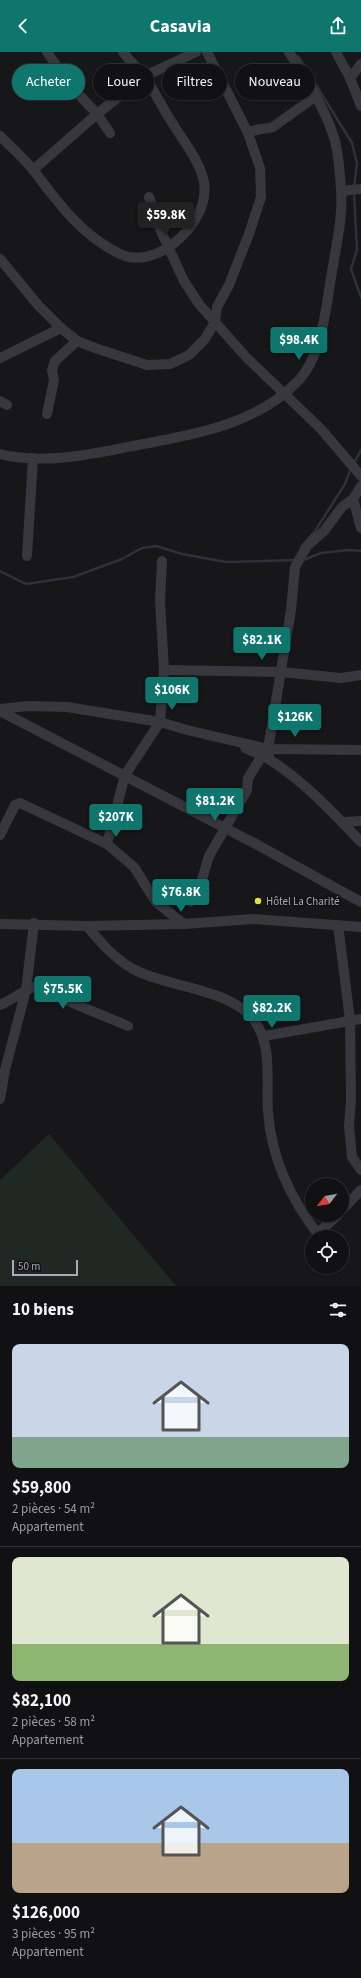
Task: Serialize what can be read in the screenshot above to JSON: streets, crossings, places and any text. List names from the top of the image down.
{
  "places": ["Hôtel La Charité"],
  "scale_bar": "50 m",
  "north": "bottom left",
  "page": {
    "header": "Casavia",
    "chip": [
      "Acheter",
      "Louer",
      "Filtres",
      "Nouveau"
    ],
    "price": [
      "$59.8K",
      "$98.4K",
      "$82.1K",
      "$106K",
      "$126K",
      "$81.2K",
      "$207K",
      "$76.8K",
      "$75.5K",
      "$82.2K"
    ],
    "scale": "50 m",
    "heading": "10 biens",
    "list": [
      {
        "name": "$59,800",
        "note": "2 pièces · 54 m² · Appartement"
      },
      {
        "name": "$82,100",
        "note": "2 pièces · 58 m² · Appartement"
      },
      {
        "name": "$126,000",
        "note": "3 pièces · 95 m² · Appartement"
      }
    ]
  }
}
